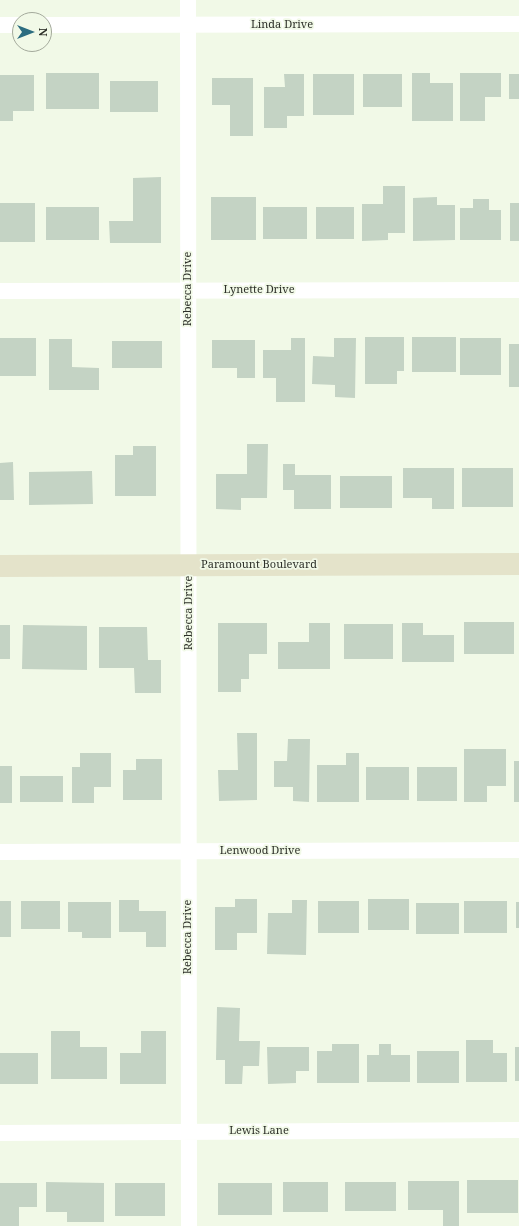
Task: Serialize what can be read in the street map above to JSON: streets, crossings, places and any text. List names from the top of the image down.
{
  "streets": {
    "main road": ["Paramount Boulevard"],
    "street": [
      "Linda Drive",
      "Rebecca Drive",
      "Lynette Drive",
      "Lenwood Drive",
      "Lewis Lane"
    ]
  },
  "crossings": [
    ["Linda Drive", "Rebecca Drive"],
    ["Rebecca Drive", "Lynette Drive"],
    ["Rebecca Drive", "Paramount Boulevard"],
    ["Rebecca Drive", "Lenwood Drive"],
    ["Rebecca Drive", "Lewis Lane"]
  ],
  "north": "right"
}
